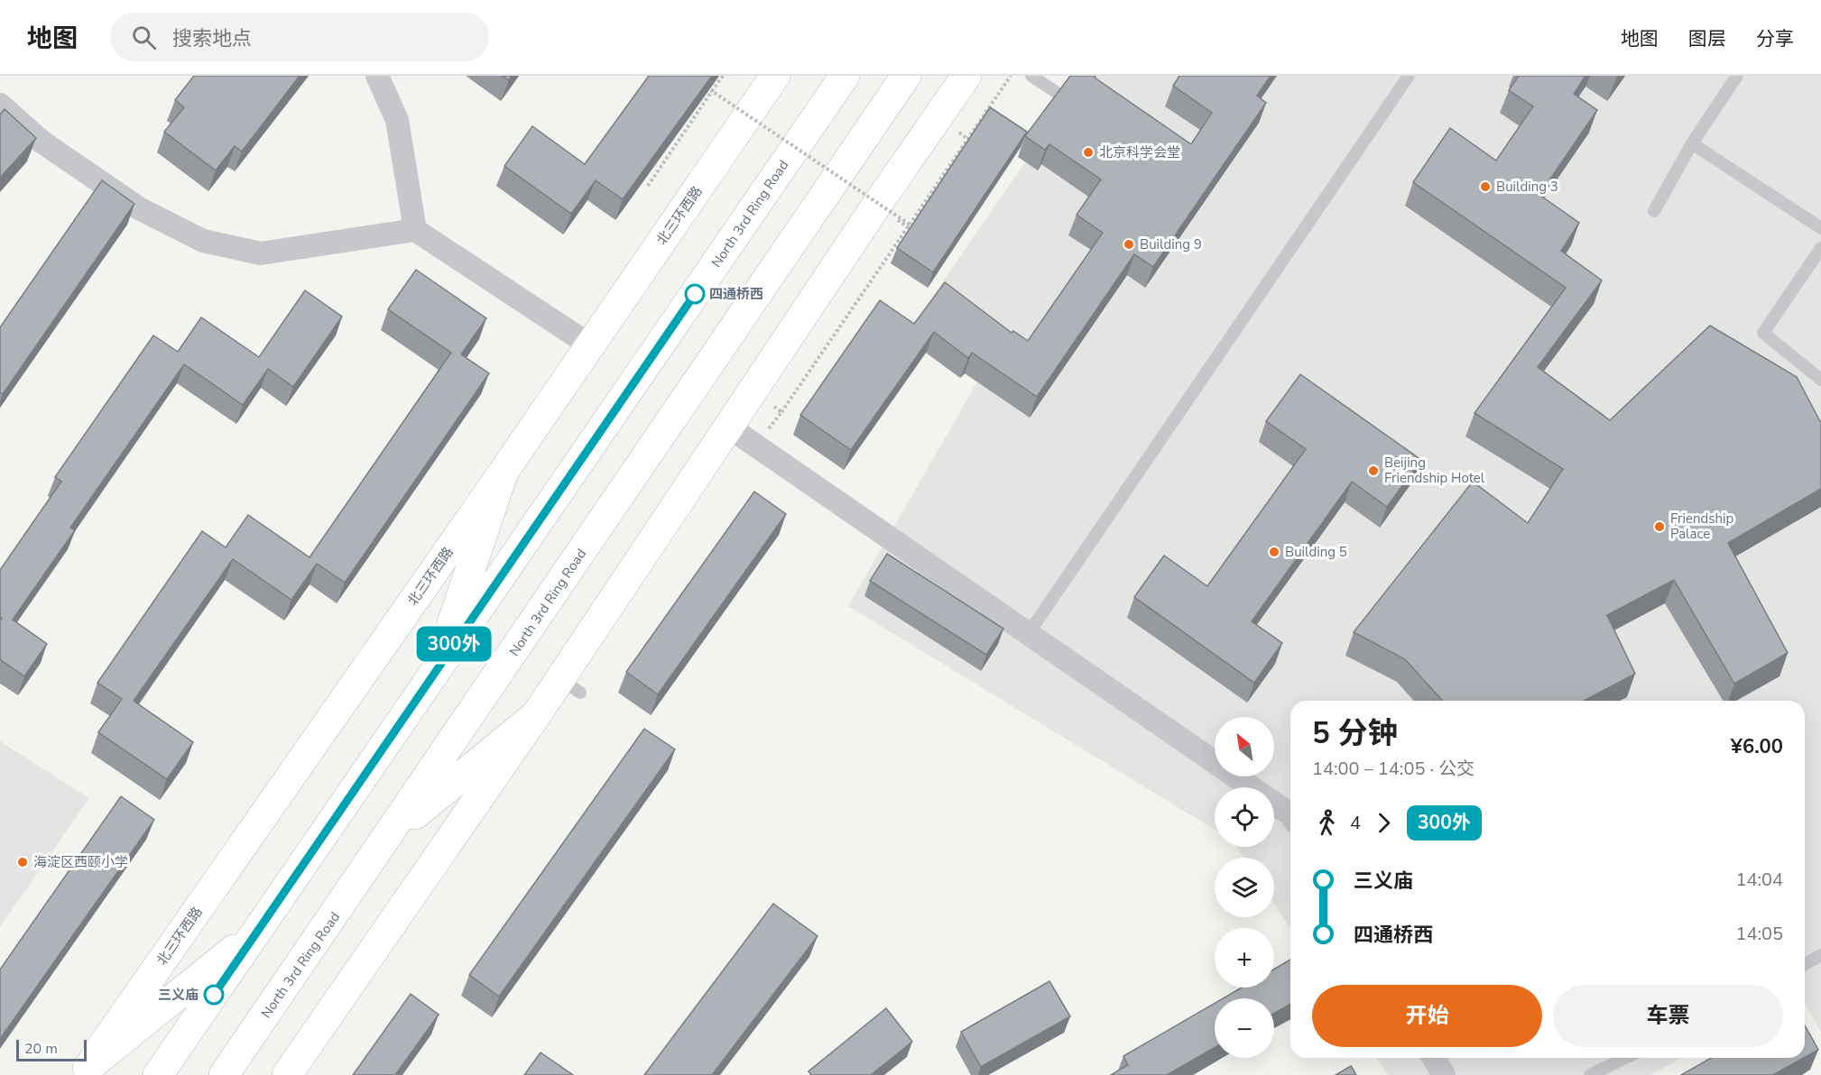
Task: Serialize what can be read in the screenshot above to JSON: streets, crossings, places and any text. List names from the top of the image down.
{
  "streets": {
    "main road": ["North 3rd Ring Road", "北三环西路"]
  },
  "places": [
    "北京科学会堂",
    "Building 3",
    "Building 9",
    "四通桥西",
    "Beijing Friendship Hotel",
    "Friendship Palace",
    "Building 5",
    "海淀区西颐小学",
    "三义庙"
  ],
  "lines": ["bus line 300外"],
  "scale_bar": "20 m",
  "north": "top left",
  "page": {
    "header": "地图",
    "search": "搜索地点",
    "nav": ["地图", "图层", "分享"],
    "on_map": "300外",
    "heading": ["5 分钟", "14:00 – 14:05 · 公交", "¥6.00"],
    "map_buttons": ["+", "−"],
    "legs": ["4", "300外"],
    "list": [
      {
        "name": "三义庙",
        "value": "14:04"
      },
      {
        "name": "四通桥西",
        "value": "14:05"
      }
    ],
    "buttons": ["开始", "车票"],
    "scale": "20 m"
  }
}
